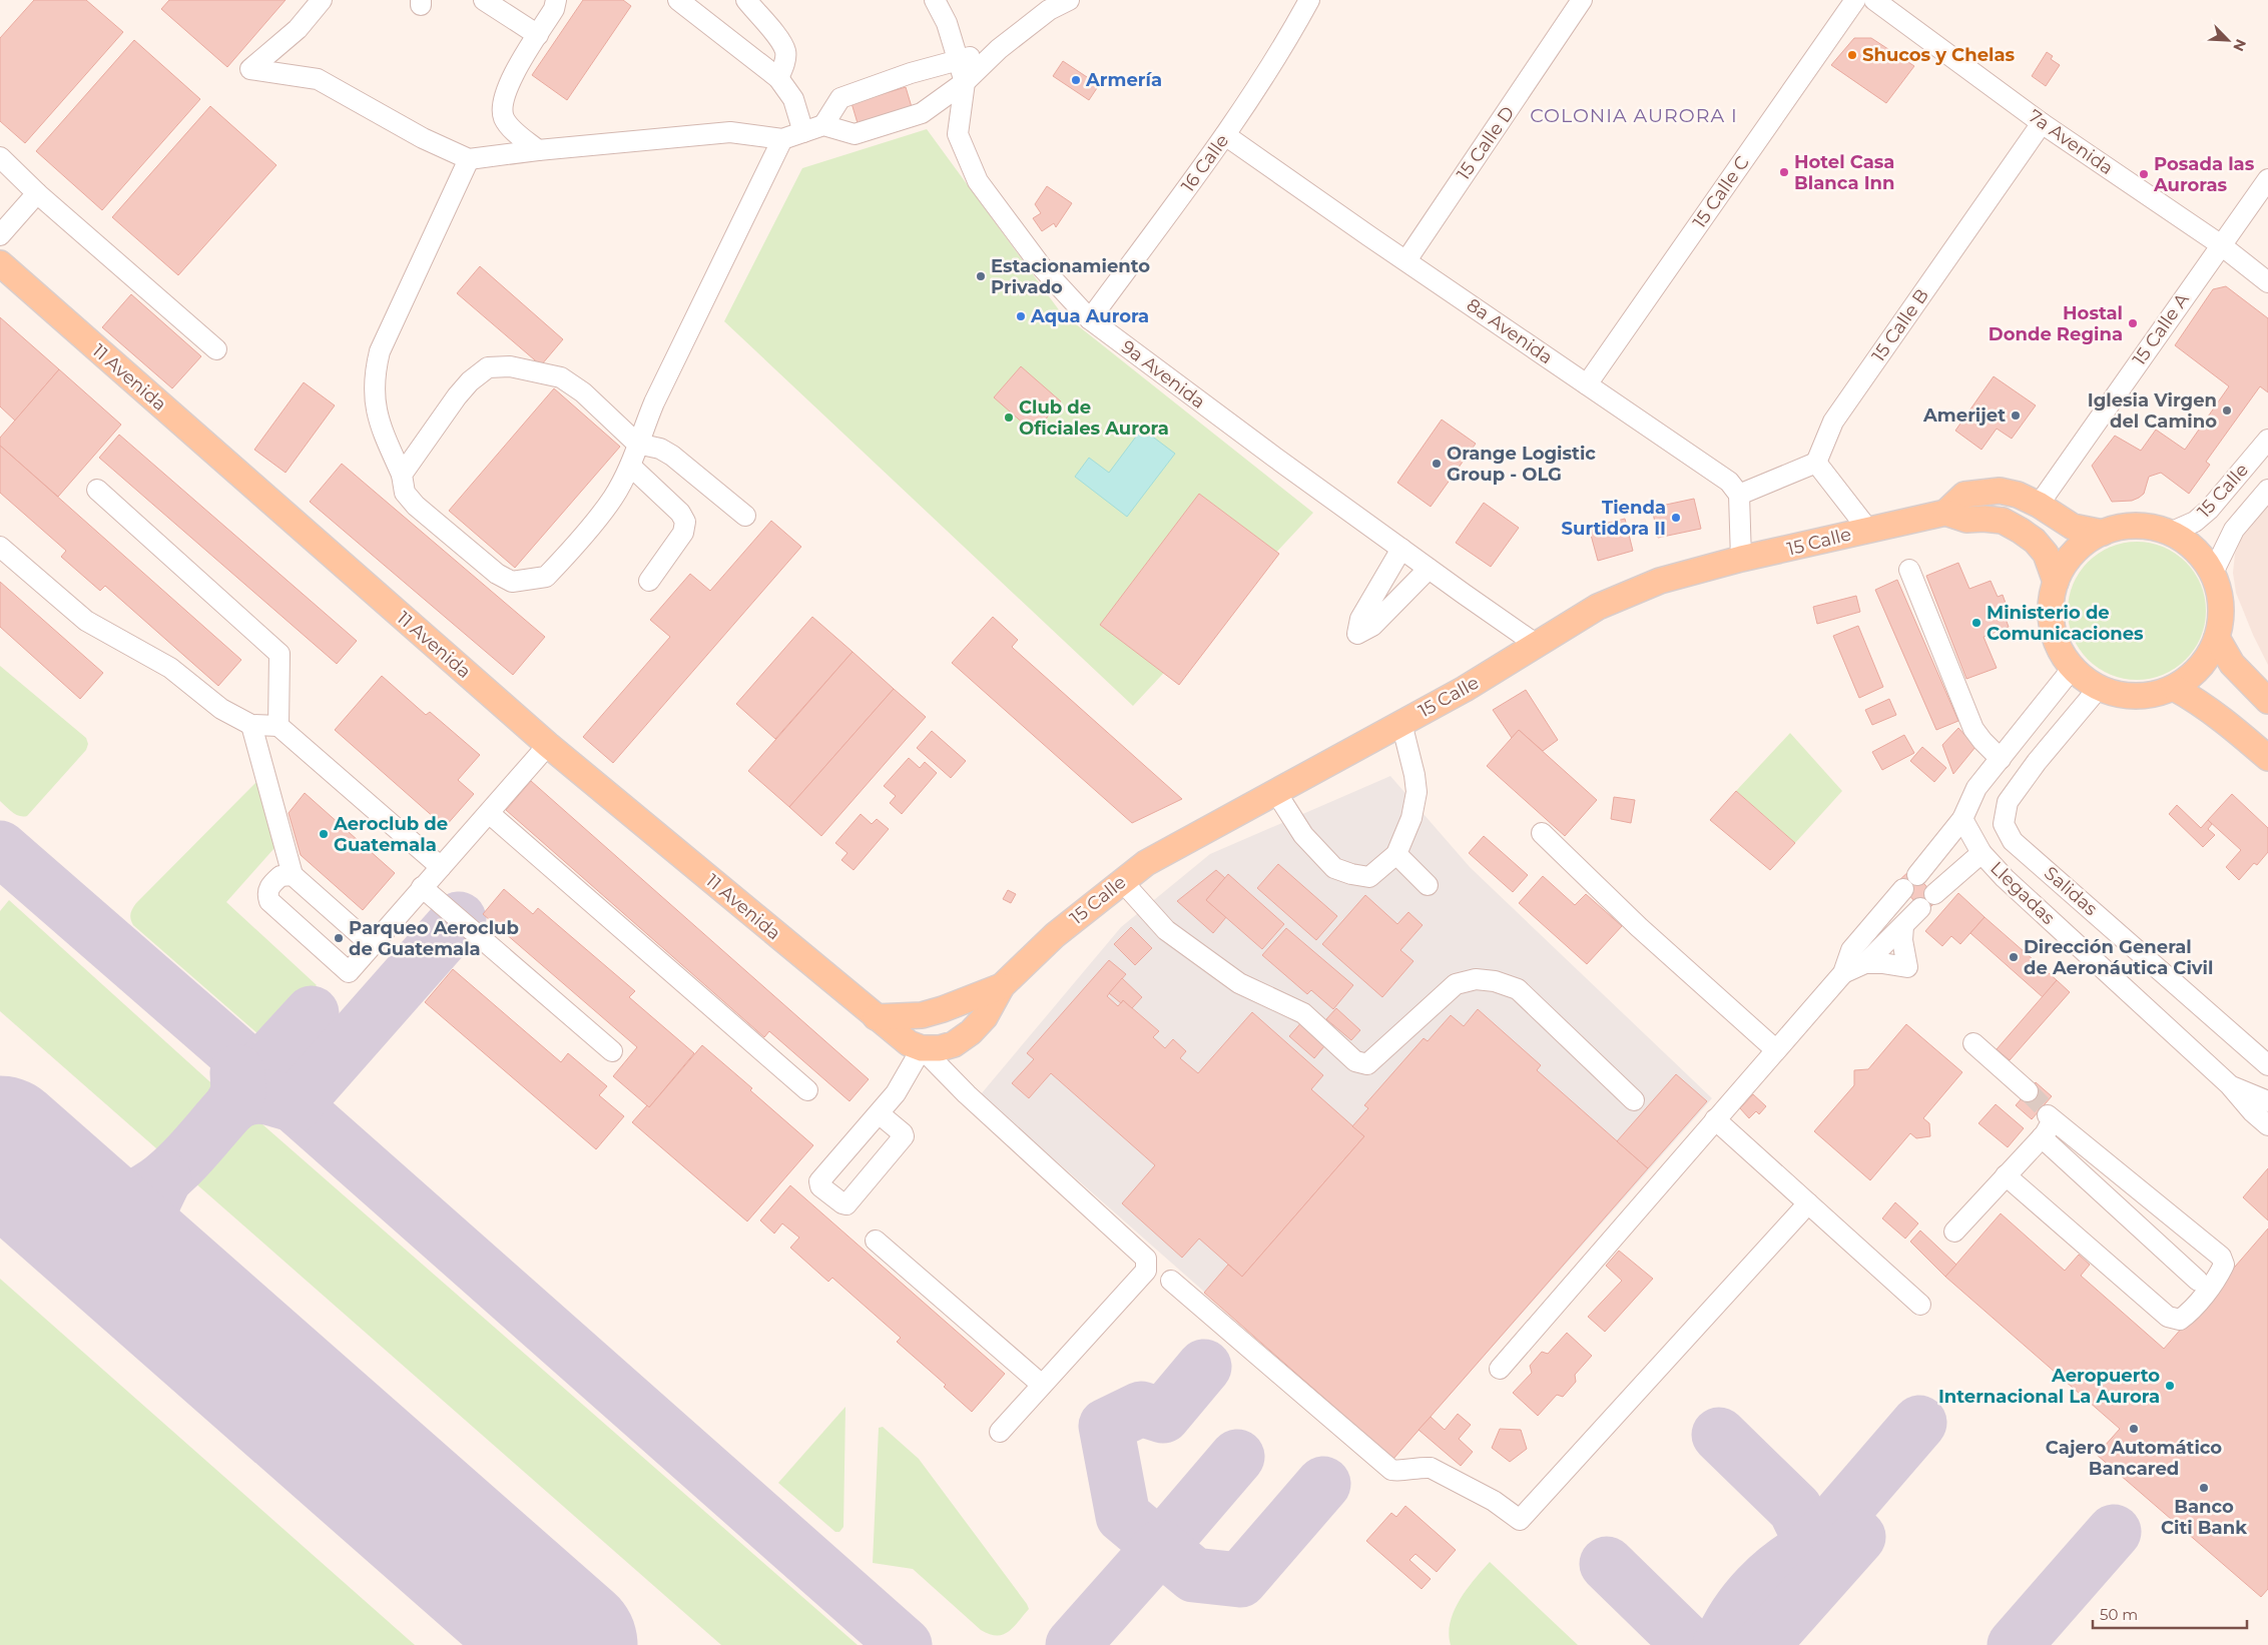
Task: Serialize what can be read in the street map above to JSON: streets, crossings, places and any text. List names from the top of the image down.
{
  "streets": {
    "main road": ["11 Avenida", "15 Calle"],
    "street": [
      "7a Avenida",
      "15 Calle D",
      "16 Calle",
      "15 Calle C",
      "15 Calle B",
      "15 Calle A",
      "8a Avenida",
      "9a Avenida",
      "Salidas",
      "Llegadas"
    ]
  },
  "crossings": [
    ["7a Avenida", "15 Calle B"],
    ["7a Avenida", "15 Calle A"],
    ["15 Calle D", "8a Avenida"],
    ["16 Calle", "8a Avenida"],
    ["16 Calle", "9a Avenida"],
    ["15 Calle C", "8a Avenida"],
    ["9a Avenida", "15 Calle"],
    ["15 Calle", "Salidas"]
  ],
  "districts": ["COLONIA AURORA I"],
  "places": [
    "Shucos y Chelas",
    "Armería",
    "Hotel Casa Blanca Inn",
    "Posada las Auroras",
    "Estacionamiento Privado",
    "Aqua Aurora",
    "Hostal Donde Regina",
    "Iglesia Virgen del Camino",
    "Amerijet",
    "Club de Oficiales Aurora",
    "Orange Logistic Group - OLG",
    "Tienda Surtidora II",
    "Ministerio de Comunicaciones",
    "Aeroclub de Guatemala",
    "Parqueo Aeroclub de Guatemala",
    "Dirección General de Aeronáutica Civil",
    "Aeropuerto Internacional La Aurora",
    "Cajero Automático Bancared",
    "Banco Citi Bank"
  ],
  "scale_bar": "50 m",
  "north": "bottom right"
}
